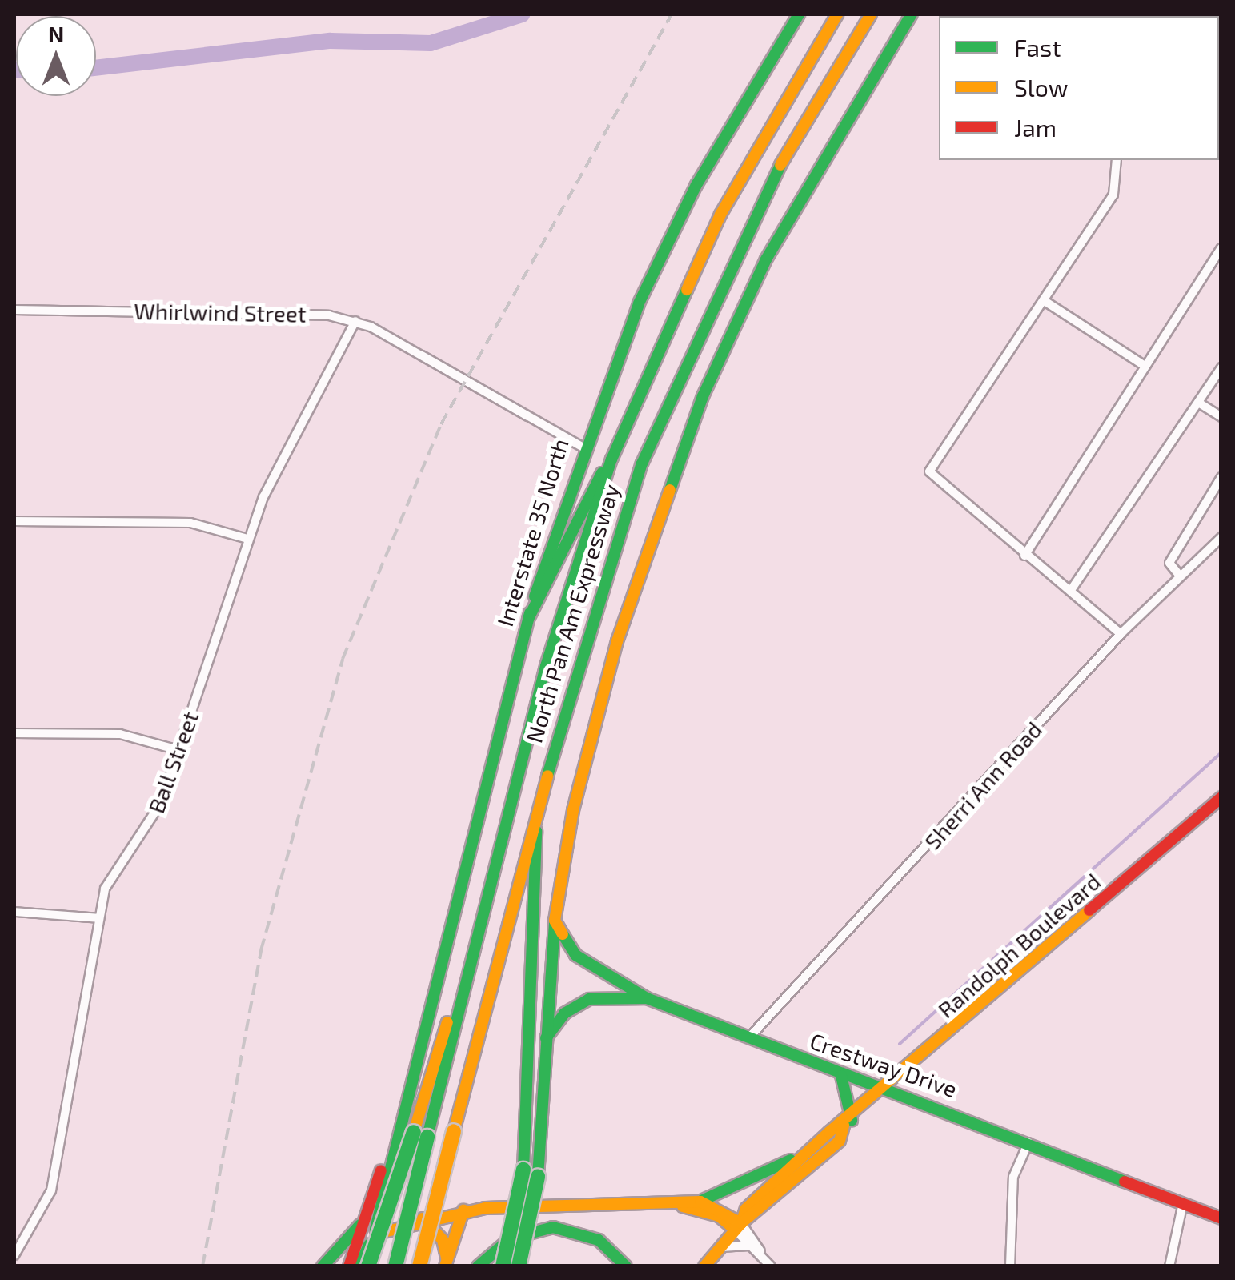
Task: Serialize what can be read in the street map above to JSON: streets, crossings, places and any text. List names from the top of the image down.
{
  "streets": {
    "main road": [
      "Interstate 35 North",
      "North Pan Am Expressway",
      "Randolph Boulevard",
      "Crestway Drive"
    ],
    "street": ["Whirlwind Street", "Ball Street", "Sherri Ann Road"]
  },
  "crossings": [
    ["Whirlwind Street", "Interstate 35 North"],
    ["Whirlwind Street", "Ball Street"],
    ["Sherri Ann Road", "Crestway Drive"],
    ["Randolph Boulevard", "Crestway Drive"]
  ],
  "legend": ["Fast", "Slow", "Jam"],
  "north": "top"
}
